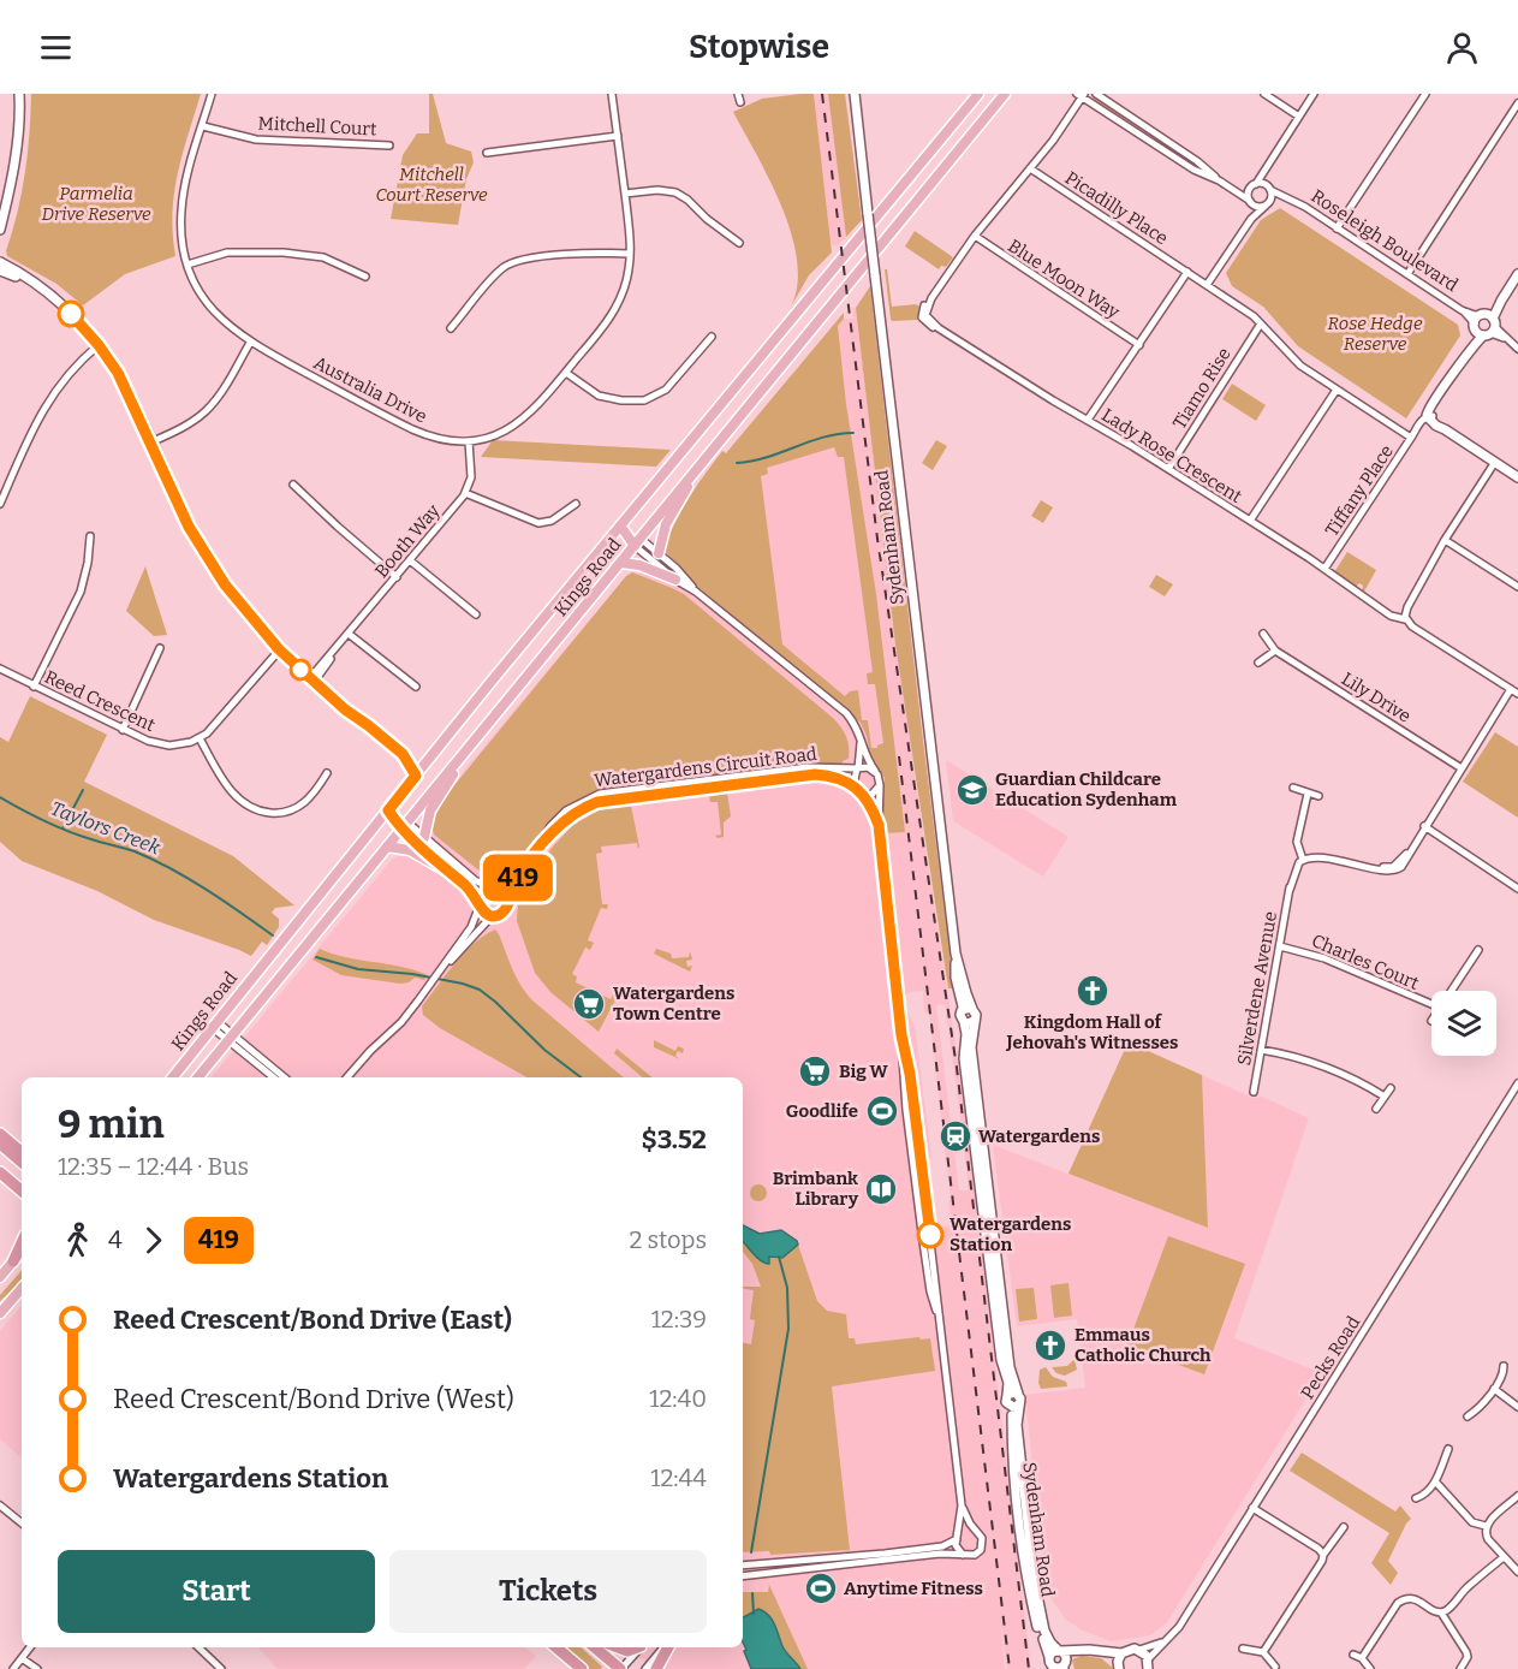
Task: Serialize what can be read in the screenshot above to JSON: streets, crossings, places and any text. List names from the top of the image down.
{
  "streets": {
    "main road": ["Kings Road"],
    "street": [
      "Mitchell Court",
      "Picadilly Place",
      "Roseleigh Boulevard",
      "Blue Moon Way",
      "Tiamo Rise",
      "Australia Drive",
      "Lady Rose Crescent",
      "Tiffany Place",
      "Sydenham Road",
      "Booth Way",
      "Lily Drive",
      "Reed Crescent",
      "Watergardens Circuit Road",
      "Charles Court",
      "Silverdene Avenue",
      "Pecks Road"
    ]
  },
  "crossings": [
    ["Mitchell Court", "Australia Drive"],
    ["Picadilly Place", "Tiamo Rise"],
    ["Picadilly Place", "Lady Rose Crescent"],
    ["Picadilly Place", "Tiffany Place"],
    ["Blue Moon Way", "Lady Rose Crescent"],
    ["Tiamo Rise", "Lady Rose Crescent"],
    ["Lady Rose Crescent", "Tiffany Place"],
    ["Charles Court", "Silverdene Avenue"]
  ],
  "water": ["Taylors Creek"],
  "parks": ["Mitchell Court Reserve", "Parmelia Drive Reserve", "Rose Hedge Reserve"],
  "places": {
    "school or university": ["Guardian Childcare Education Sydenham"],
    "church": ["Kingdom Hall of Jehovah's Witnesses", "Emmaus Catholic Church"],
    "supermarket": ["Watergardens Town Centre", "Big W"],
    "sports": ["Goodlife", "Anytime Fitness"],
    "station": ["Watergardens"],
    "library": ["Brimbank Library"],
    "other": ["Watergardens Station"]
  },
  "lines": ["bus line 419"],
  "page": {
    "header": "Stopwise",
    "on_map": "419",
    "heading": ["9 min", "12:35 – 12:44 · Bus", "$3.52"],
    "legs": ["4", "419", "2 stops"],
    "list": [
      {
        "name": "Reed Crescent/Bond Drive (East)",
        "value": "12:39"
      },
      {
        "name": "Reed Crescent/Bond Drive (West)",
        "value": "12:40"
      },
      {
        "name": "Watergardens Station",
        "value": "12:44"
      }
    ],
    "buttons": ["Start", "Tickets"]
  }
}
